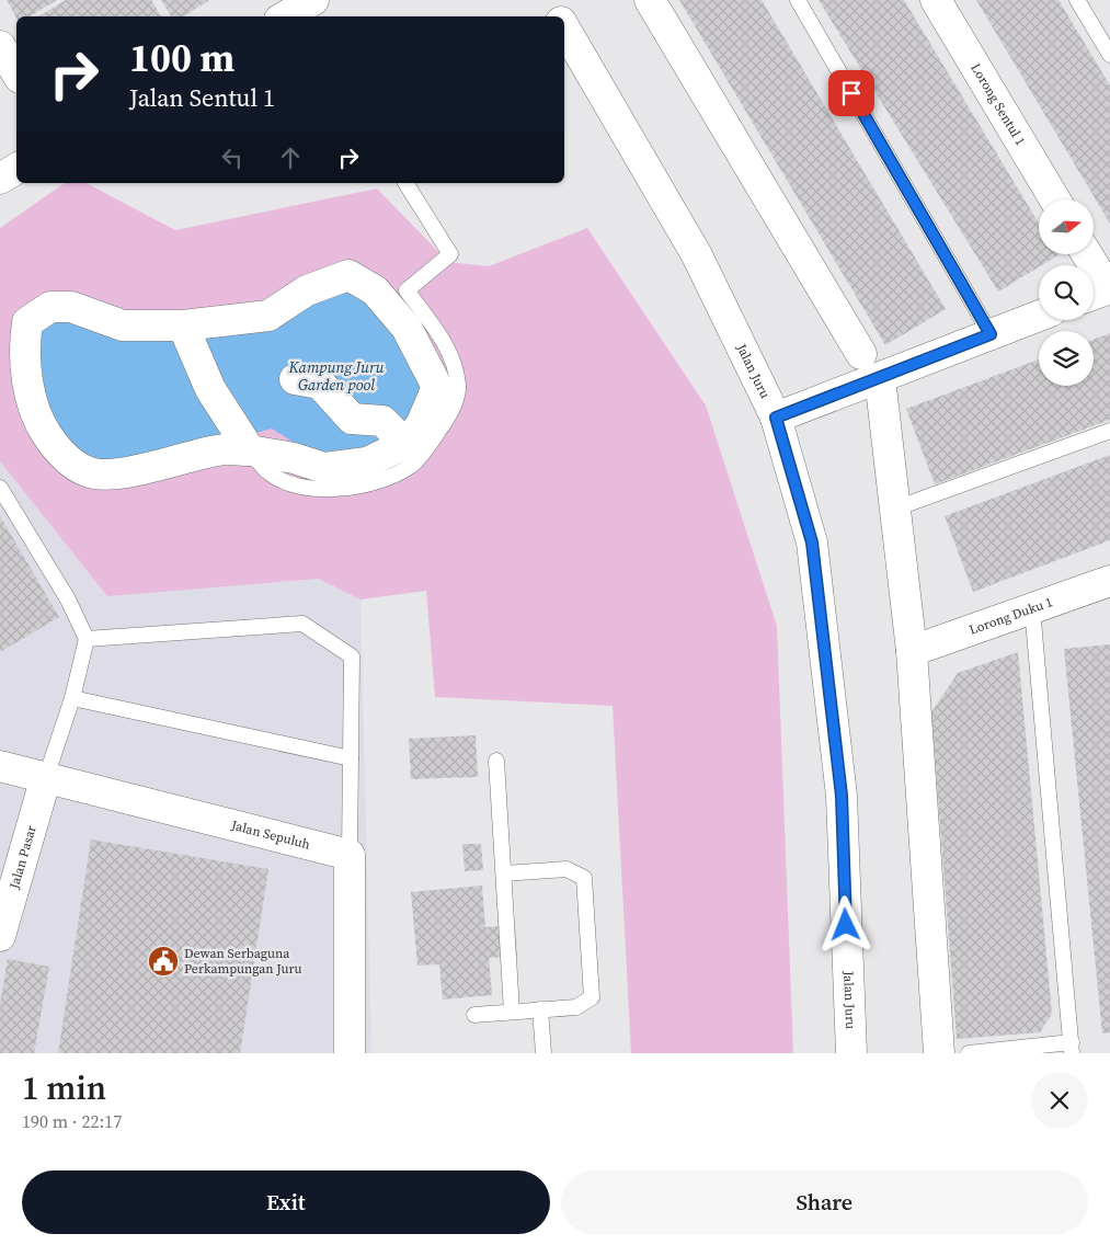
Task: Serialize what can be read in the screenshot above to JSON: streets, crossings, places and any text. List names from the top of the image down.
{
  "streets": {
    "street": [
      "Lorong Sentul 1",
      "Jalan Juru",
      "Lorong Duku 1",
      "Jalan Sepuluh",
      "Jalan Pasar"
    ]
  },
  "crossings": [
    ["Jalan Sepuluh", "Jalan Pasar"]
  ],
  "water": ["Kampung Juru Garden pool"],
  "places": {
    "public building": ["Dewan Serbaguna Perkampungan Juru"]
  },
  "north": "right",
  "page": {
    "turn": ["100 m", "Jalan Sentul 1"],
    "heading": ["1 min", "190 m · 22:17"],
    "buttons": ["Exit", "Share"]
  }
}
